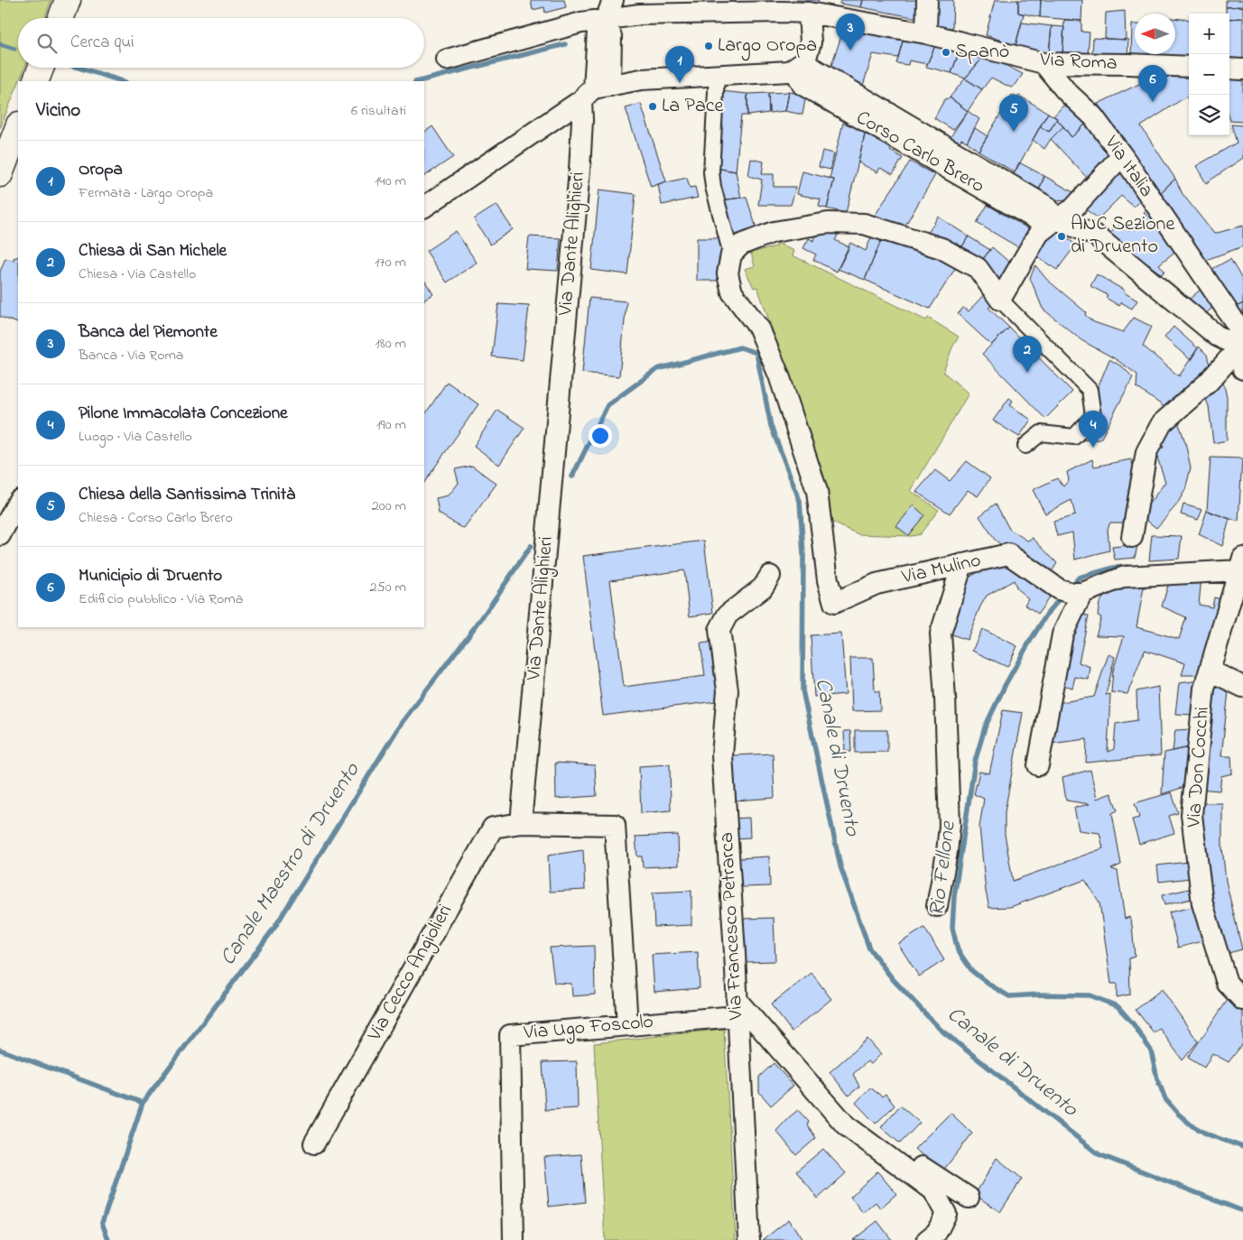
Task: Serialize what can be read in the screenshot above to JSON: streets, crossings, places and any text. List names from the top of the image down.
{
  "streets": {
    "street": [
      "Via Roma",
      "Corso Carlo Brero",
      "Via Italia",
      "Via Dante Alighieri",
      "Via Mulino",
      "Via Don Cocchi",
      "Via Francesco Petrarca",
      "Via Cecco Angiolieri",
      "Via Ugo Foscolo"
    ]
  },
  "crossings": [
    ["Via Roma", "Via Italia"],
    ["Corso Carlo Brero", "Via Italia"],
    ["Via Dante Alighieri", "Via Cecco Angiolieri"],
    ["Via Francesco Petrarca", "Via Ugo Foscolo"]
  ],
  "water": ["Canale di Druento", "Canale Maestro di Druento", "Rio Fellone"],
  "places": [
    "Largo Oropa",
    "Spanò",
    "La Pace",
    "ANC Sezione di Druento"
  ],
  "north": "left",
  "page": {
    "map_buttons": ["+", "−"],
    "pins": [
      "3",
      "1",
      "6",
      "5",
      "2",
      "4"
    ],
    "search": "Cerca qui",
    "heading": ["Vicino", "6 risultati"],
    "list": [
      {
        "mark": "1",
        "name": "Oropa",
        "note": "Fermata · Largo Oropa",
        "value": "140 m"
      },
      {
        "mark": "2",
        "name": "Chiesa di San Michele",
        "note": "Chiesa · Via Castello",
        "value": "170 m"
      },
      {
        "mark": "3",
        "name": "Banca del Piemonte",
        "note": "Banca · Via Roma",
        "value": "180 m"
      },
      {
        "mark": "4",
        "name": "Pilone Immacolata Concezione",
        "note": "Luogo · Via Castello",
        "value": "190 m"
      },
      {
        "mark": "5",
        "name": "Chiesa della Santissima Trinità",
        "note": "Chiesa · Corso Carlo Brero",
        "value": "200 m"
      },
      {
        "mark": "6",
        "name": "Municipio di Druento",
        "note": "Edificio pubblico · Via Roma",
        "value": "250 m"
      }
    ]
  }
}
